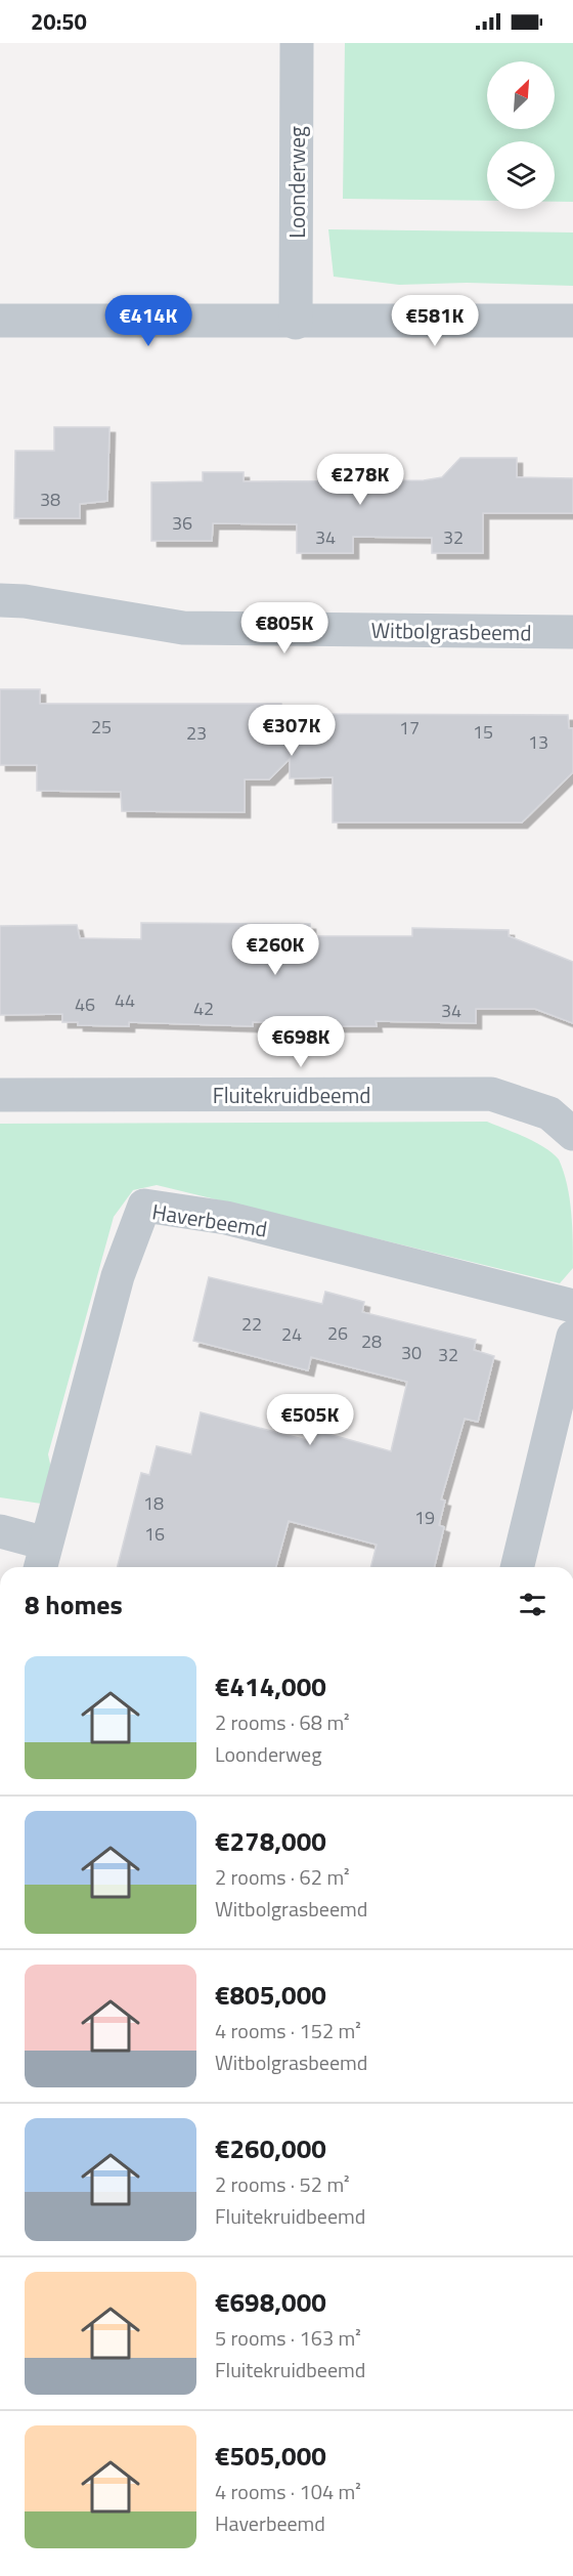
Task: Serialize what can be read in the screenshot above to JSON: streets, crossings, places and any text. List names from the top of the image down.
{
  "streets": {
    "street": [
      "Loonderweg",
      "Witbolgrasbeemd",
      "Fluitekruidbeemd",
      "Haverbeemd"
    ]
  },
  "house_numbers": [
    "38",
    "36",
    "34",
    "32",
    "25",
    "17",
    "15",
    "23",
    "13",
    "44",
    "46",
    "42",
    "34",
    "22",
    "26",
    "24",
    "28",
    "30",
    "32",
    "18",
    "19",
    "16"
  ],
  "north": "top right",
  "page": {
    "status": "20:50",
    "price": [
      "€414K",
      "€581K",
      "€278K",
      "€805K",
      "€307K",
      "€260K",
      "€698K",
      "€505K"
    ],
    "heading": "8 homes",
    "list": [
      {
        "name": "€414,000",
        "note": "2 rooms · 68 m² · Loonderweg"
      },
      {
        "name": "€278,000",
        "note": "2 rooms · 62 m² · Witbolgrasbeemd"
      },
      {
        "name": "€805,000",
        "note": "4 rooms · 152 m² · Witbolgrasbeemd"
      },
      {
        "name": "€260,000",
        "note": "2 rooms · 52 m² · Fluitekruidbeemd"
      },
      {
        "name": "€698,000",
        "note": "5 rooms · 163 m² · Fluitekruidbeemd"
      },
      {
        "name": "€505,000",
        "note": "4 rooms · 104 m² · Haverbeemd"
      }
    ]
  }
}
